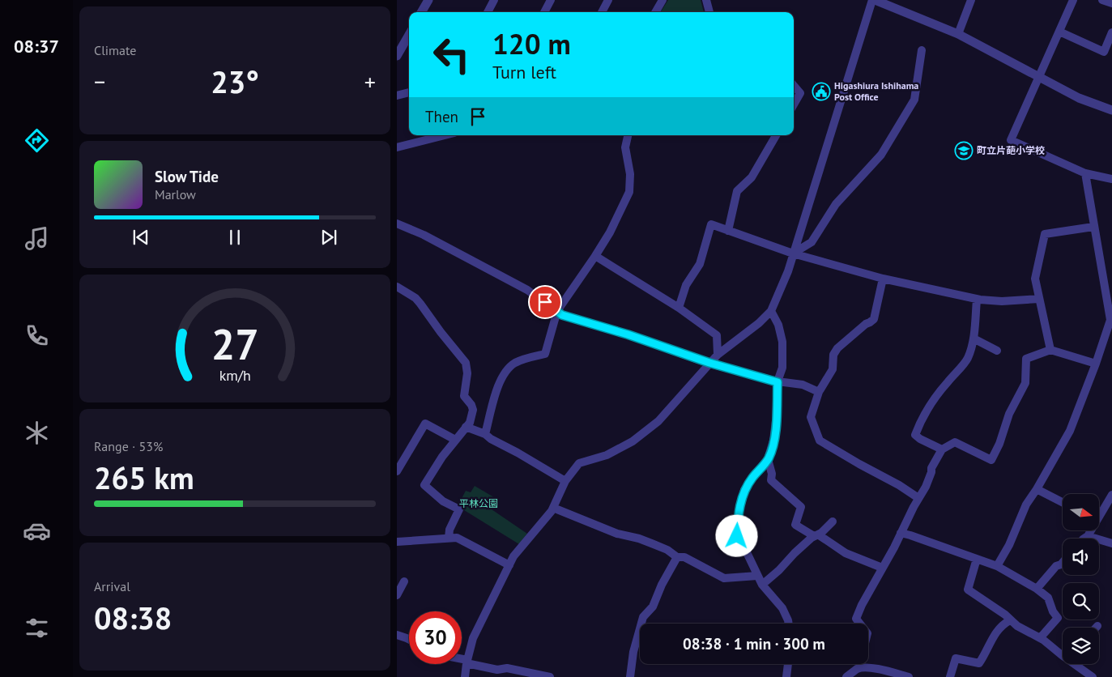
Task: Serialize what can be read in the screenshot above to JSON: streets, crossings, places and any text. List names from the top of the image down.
{
  "parks": ["平林公園"],
  "places": {
    "public building": ["Higashiura Ishihama Post Office"],
    "school or university": ["町立片葩小学校"]
  },
  "north": "right",
  "page": {
    "tabs": "08:37",
    "tile": [
      "Climate",
      ["Range · 53%", "265 km"],
      ["Arrival", "08:38"]
    ],
    "turn": ["120 m", "Turn left"],
    "heat": ["−", "23°", "+"],
    "then": "Then",
    "song": ["Slow Tide", "Marlow"],
    "limit": "30",
    "trip": "08:38 · 1 min · 300 m",
    "gauge": ["27", "km/h"]
  }
}
